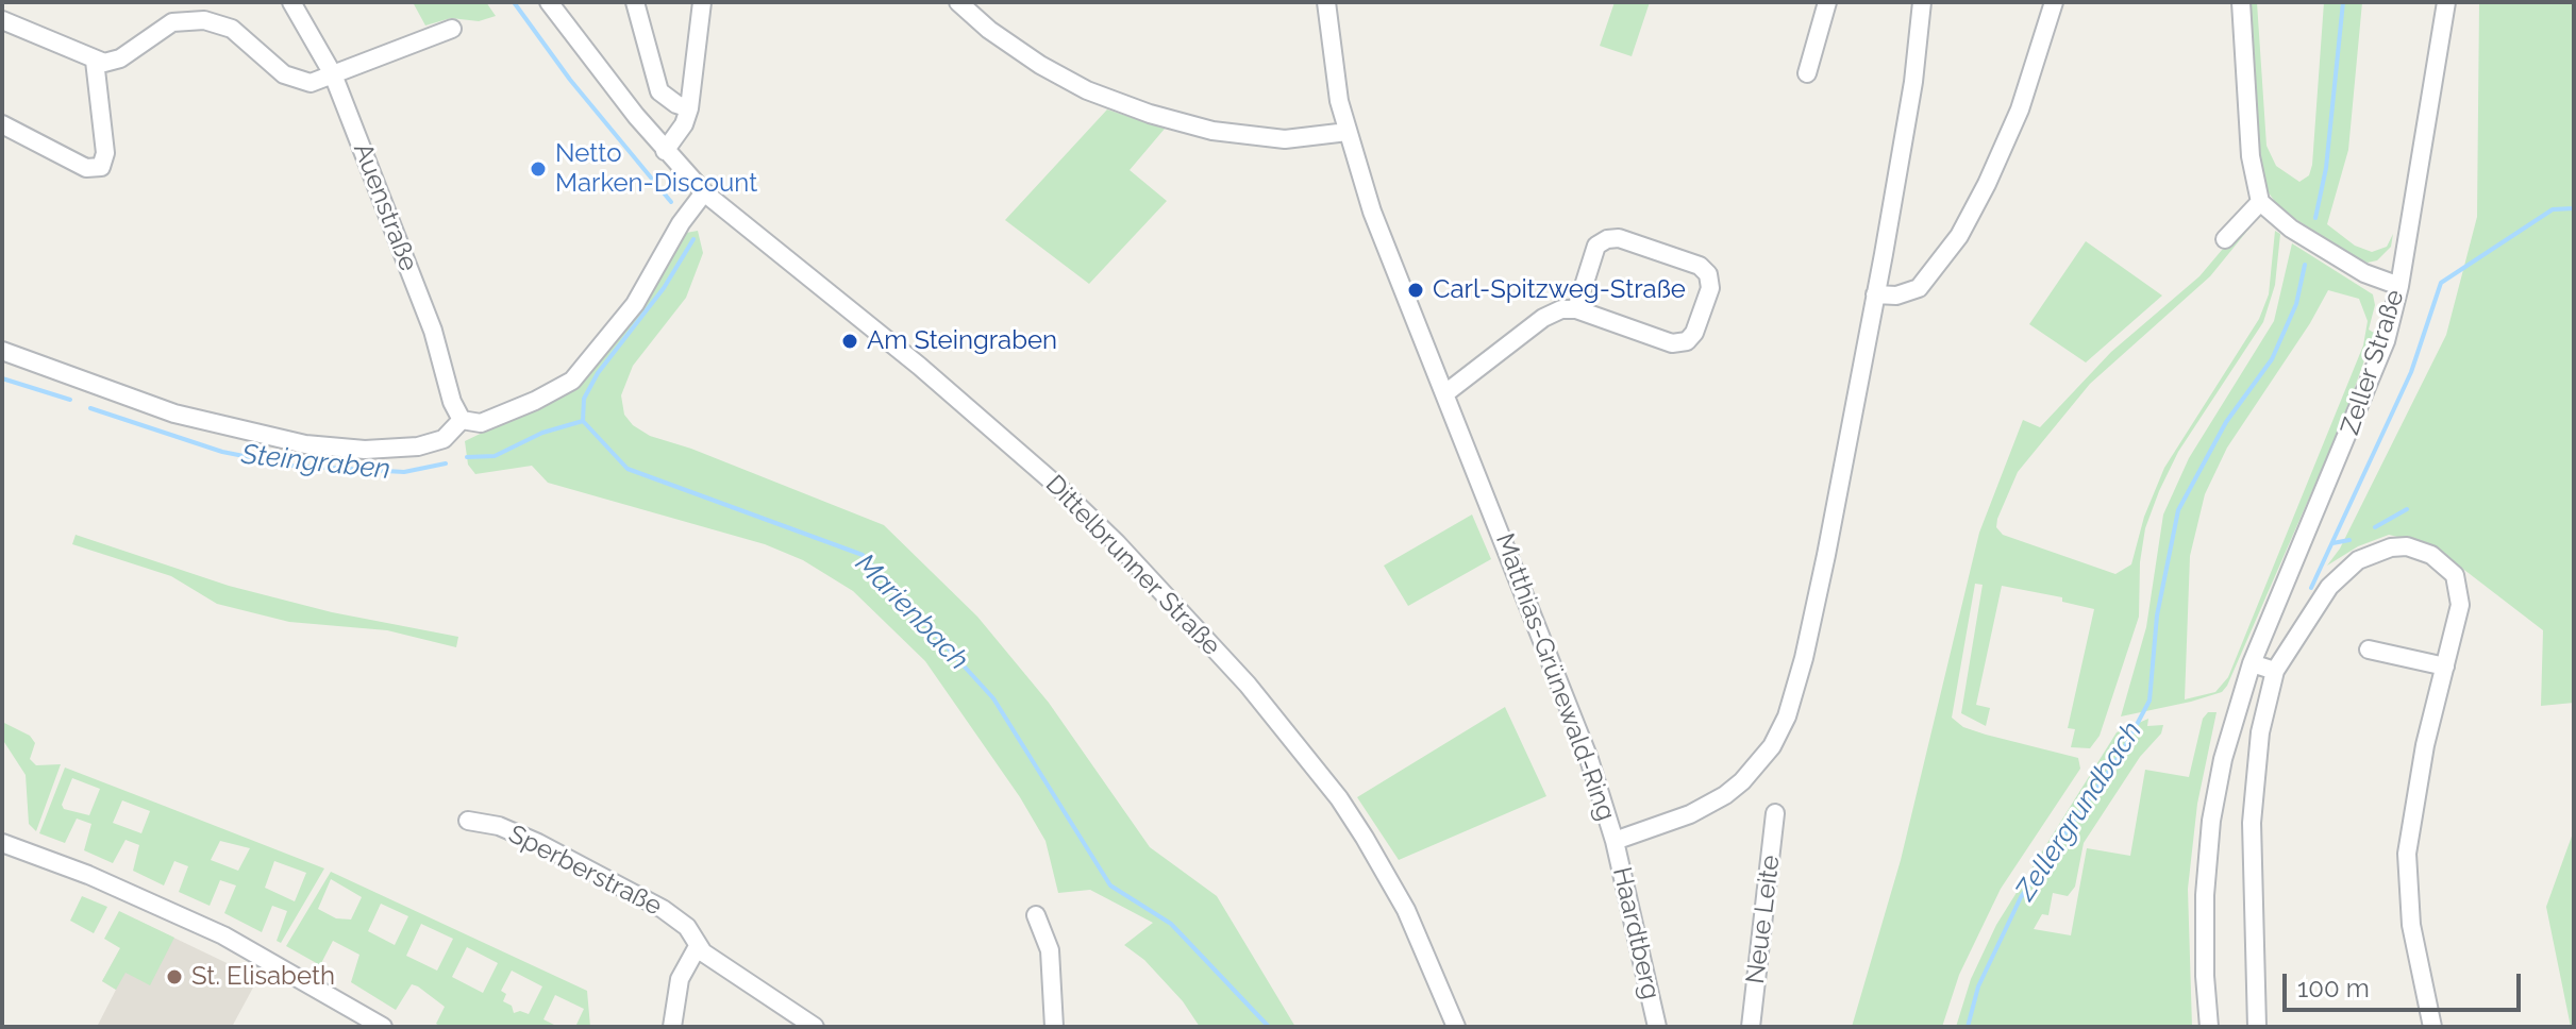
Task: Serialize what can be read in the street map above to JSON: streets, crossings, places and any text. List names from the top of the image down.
{
  "streets": {
    "street": [
      "Auenstraße",
      "Zeller Straße",
      "Dittelbrunner Straße",
      "Matthias-Grünewald-Ring",
      "Sperberstraße",
      "Neue Leite",
      "Haardtberg"
    ]
  },
  "crossings": [
    ["Matthias-Grünewald-Ring", "Haardtberg"]
  ],
  "water": ["Steingraben", "Marienbach", "Zellergrundbach"],
  "places": [
    "Netto Marken-Discount",
    "Carl-Spitzweg-Straße",
    "Am Steingraben",
    "St. Elisabeth"
  ],
  "scale_bar": "100 m"
}
